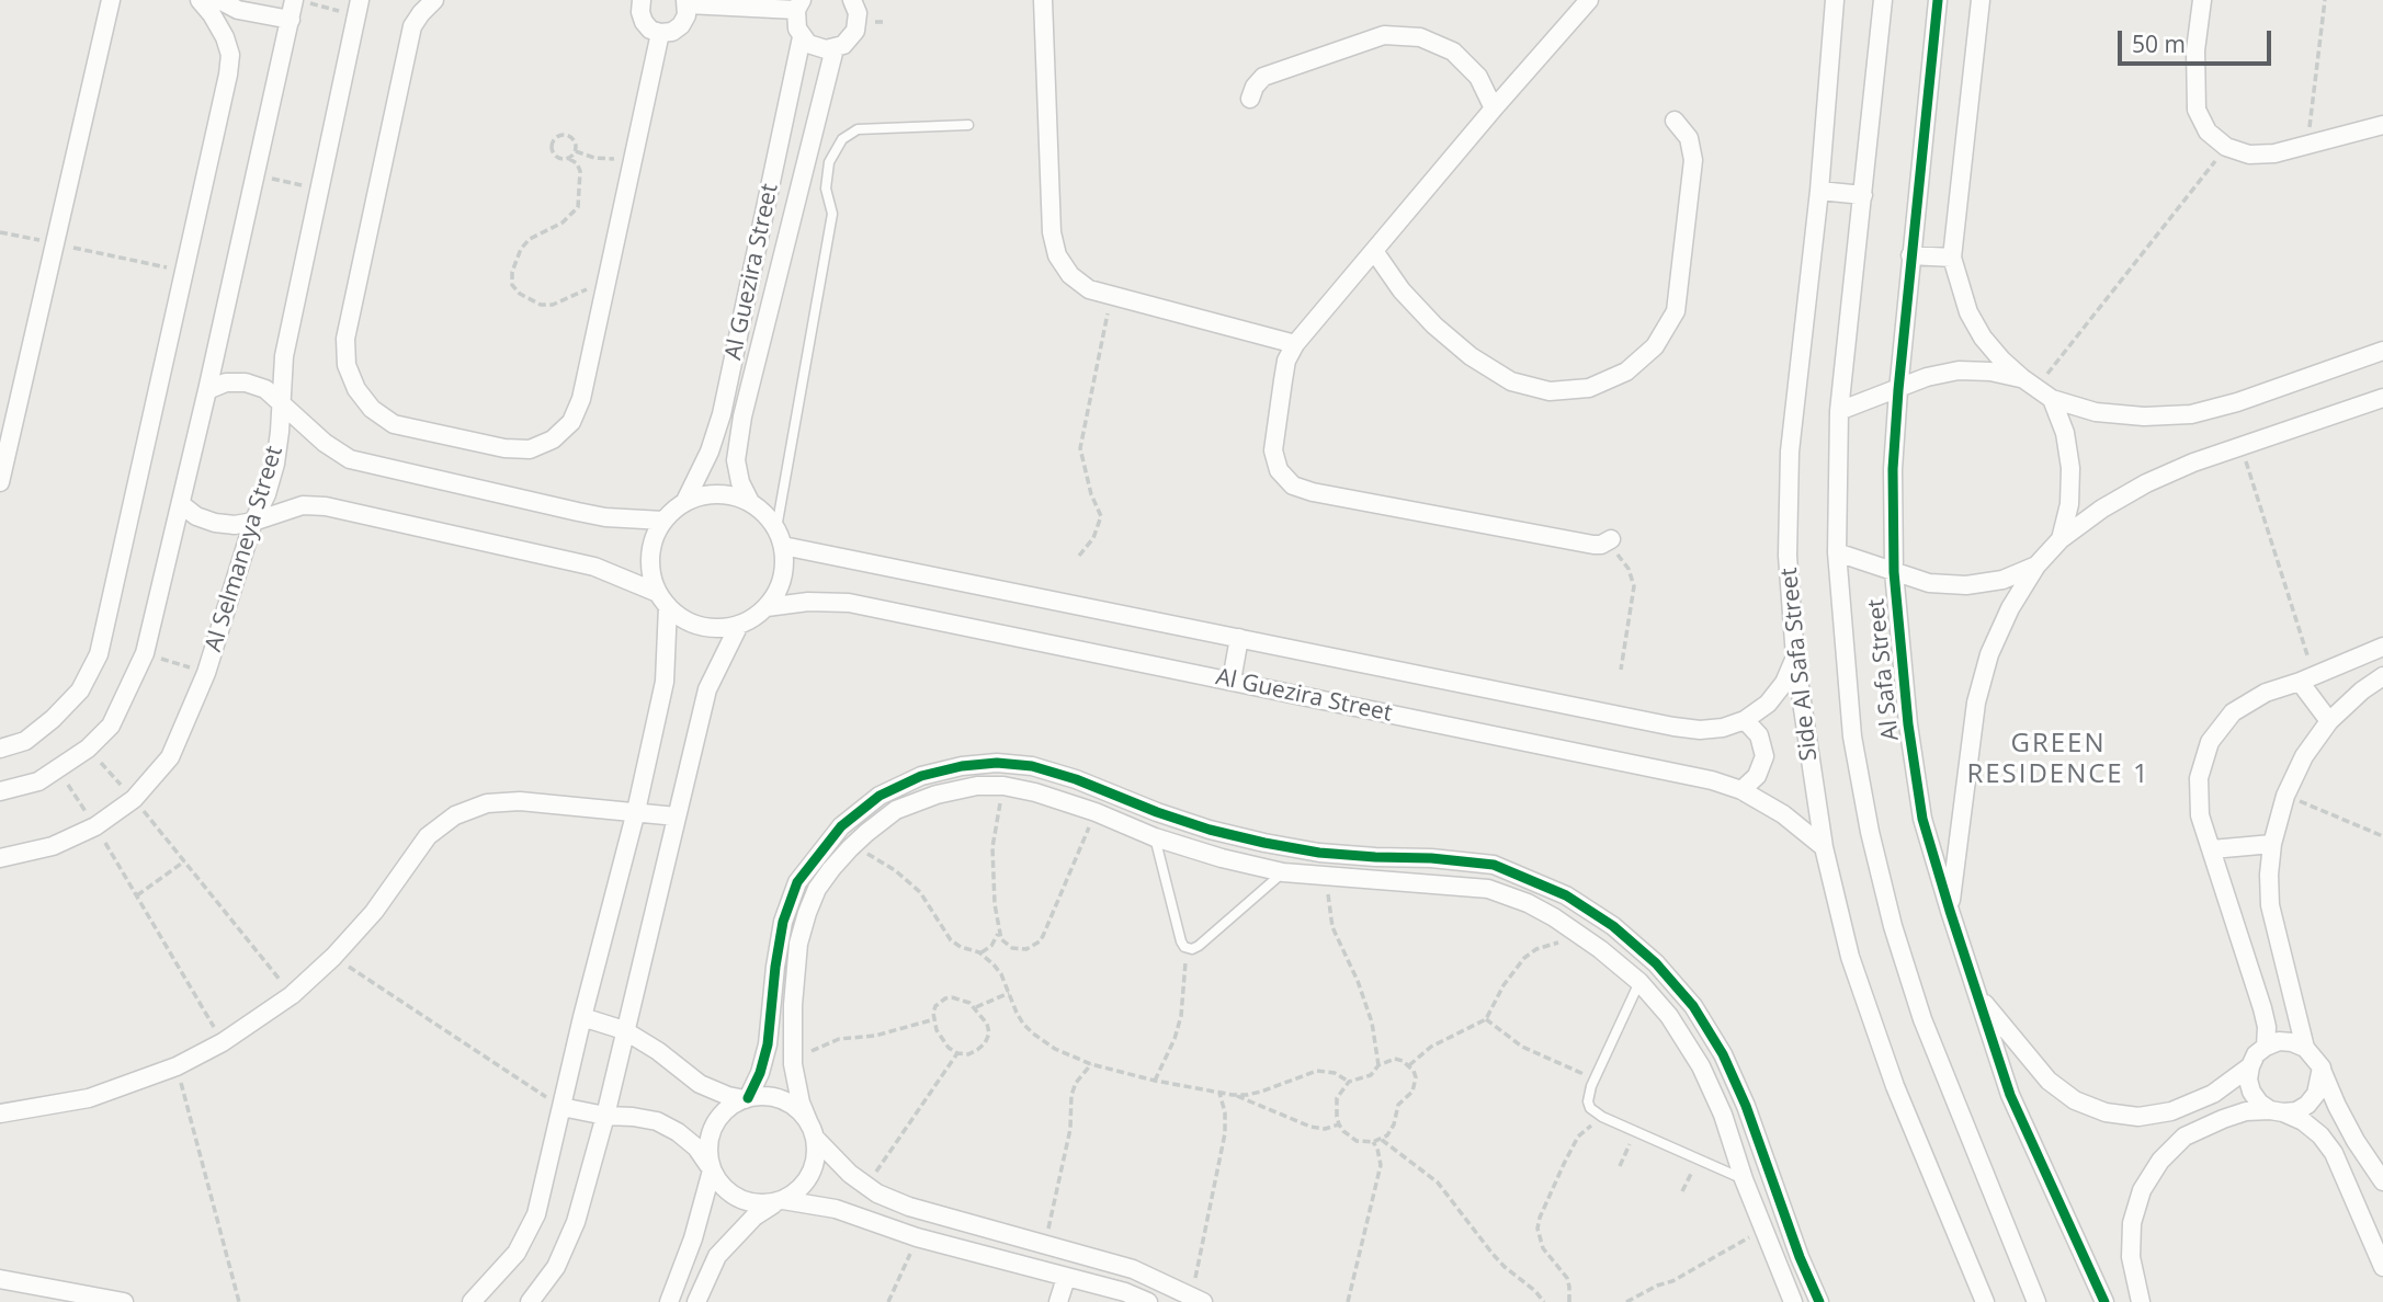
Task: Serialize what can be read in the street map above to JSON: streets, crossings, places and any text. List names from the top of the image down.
{
  "streets": {
    "street": [
      "Al Guezira Street",
      "Al Selmaneya Street",
      "Side Al Safa Street",
      "Al Safa Street"
    ]
  },
  "crossings": [
    ["Al Guezira Street", "Side Al Safa Street"]
  ],
  "districts": ["GREEN RESIDENCE 1"],
  "scale_bar": "50 m"
}
